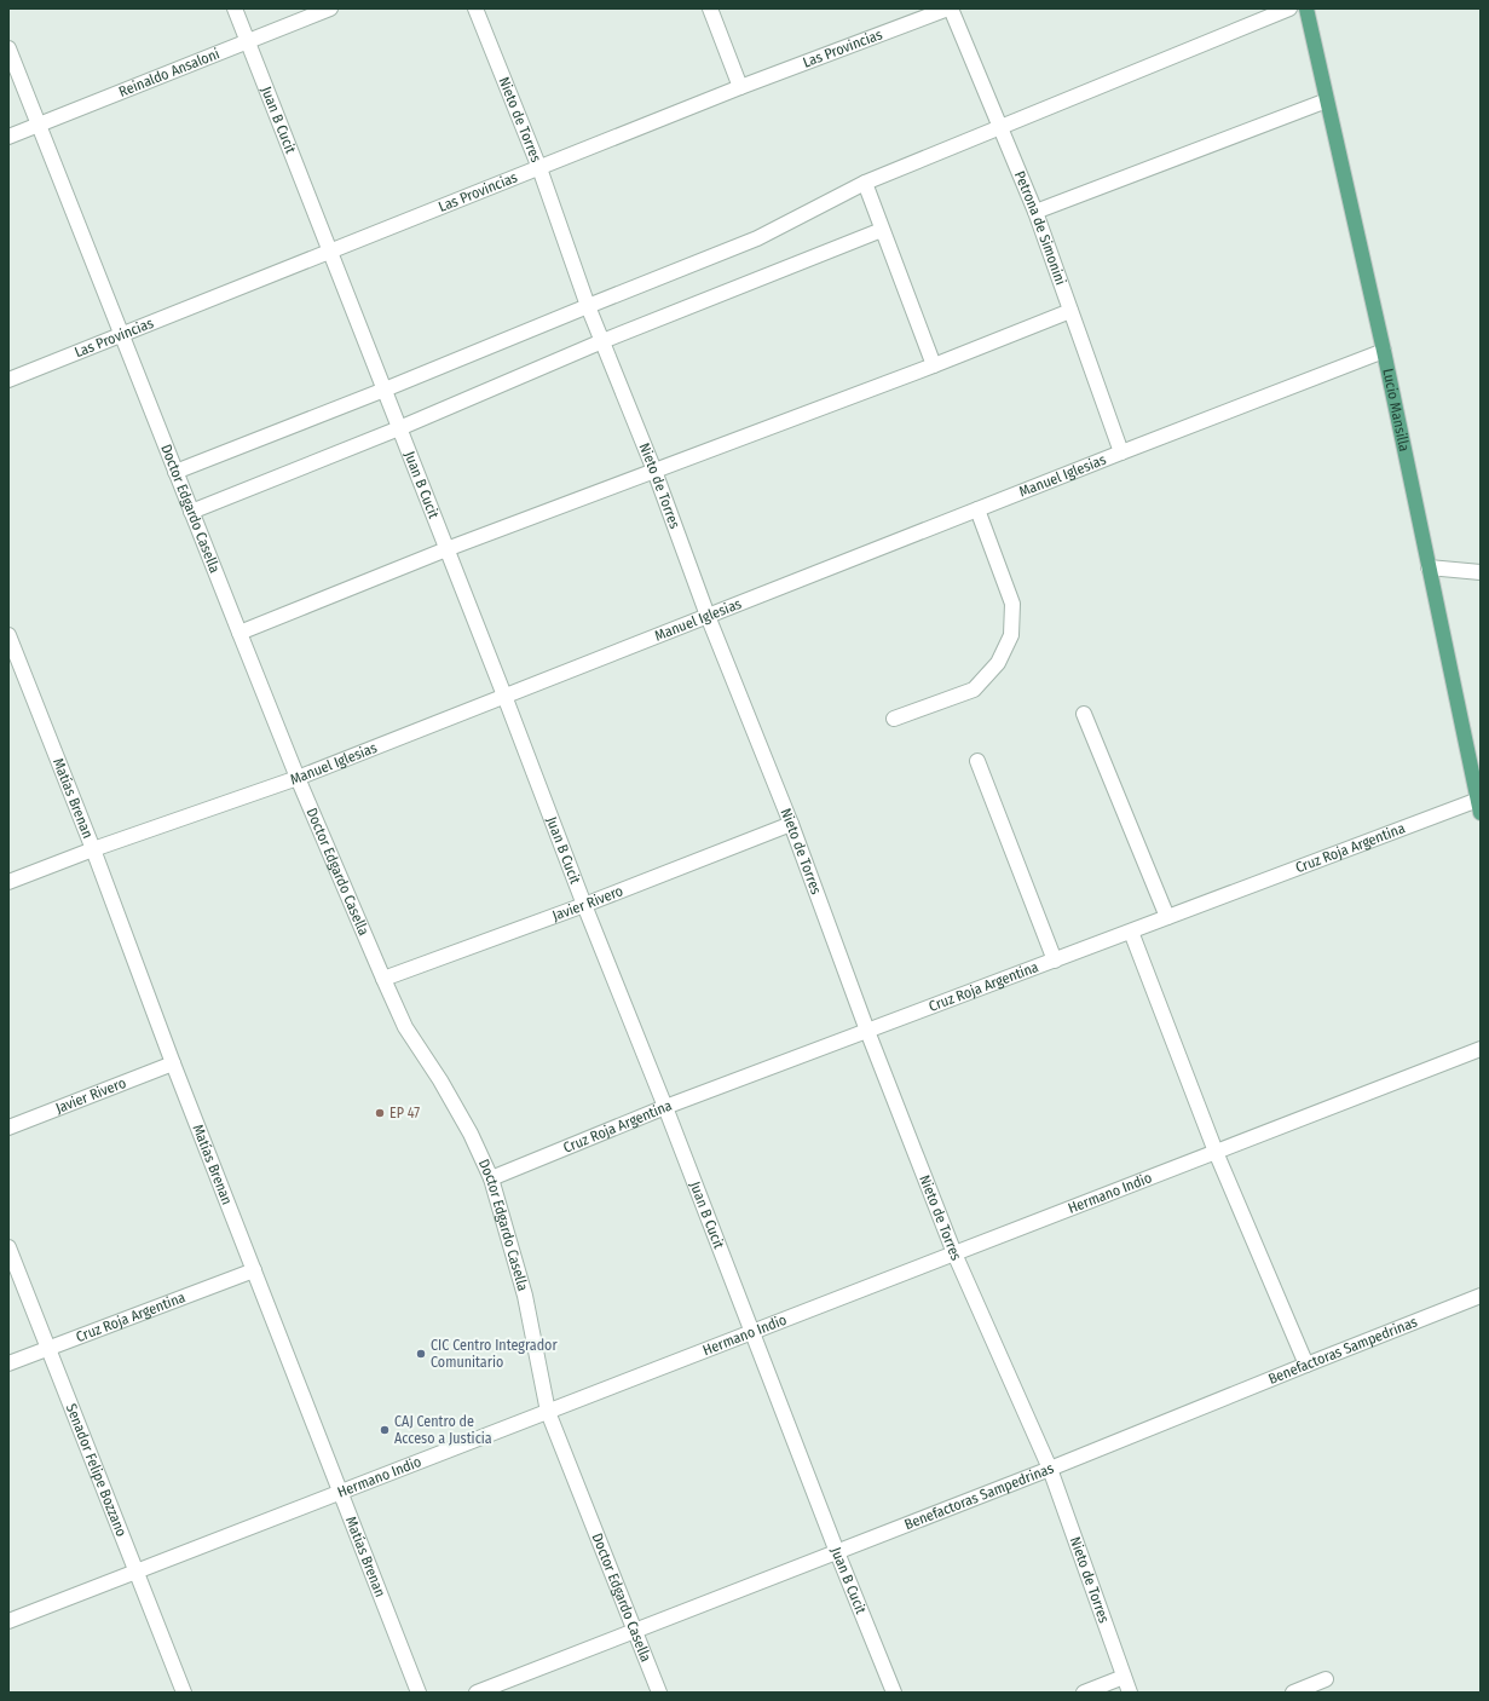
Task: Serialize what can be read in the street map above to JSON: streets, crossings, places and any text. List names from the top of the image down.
{
  "streets": {
    "main road": ["Lucio Mansilla"],
    "street": [
      "Las Provincias",
      "Reinaldo Ansaloni",
      "Nieto de Torres",
      "Juan B Cucit",
      "Petrona de Simonini",
      "Manuel Iglesias",
      "Doctor Edgardo Casella",
      "Matías Brenan",
      "Cruz Roja Argentina",
      "Javier Rivero",
      "Hermano Indio",
      "Benefactoras Sampedrinas",
      "Senador Felipe Bozzano"
    ]
  },
  "crossings": [
    ["Las Provincias", "Nieto de Torres"],
    ["Las Provincias", "Juan B Cucit"],
    ["Las Provincias", "Petrona de Simonini"],
    ["Las Provincias", "Doctor Edgardo Casella"],
    ["Reinaldo Ansaloni", "Juan B Cucit"],
    ["Reinaldo Ansaloni", "Doctor Edgardo Casella"],
    ["Nieto de Torres", "Manuel Iglesias"],
    ["Nieto de Torres", "Cruz Roja Argentina"],
    ["Nieto de Torres", "Javier Rivero"],
    ["Nieto de Torres", "Hermano Indio"],
    ["Nieto de Torres", "Benefactoras Sampedrinas"],
    ["Juan B Cucit", "Manuel Iglesias"],
    ["Juan B Cucit", "Cruz Roja Argentina"],
    ["Juan B Cucit", "Javier Rivero"],
    ["Juan B Cucit", "Hermano Indio"],
    ["Juan B Cucit", "Benefactoras Sampedrinas"],
    ["Petrona de Simonini", "Manuel Iglesias"],
    ["Lucio Mansilla", "Manuel Iglesias"],
    ["Lucio Mansilla", "Cruz Roja Argentina"],
    ["Manuel Iglesias", "Doctor Edgardo Casella"],
    ["Manuel Iglesias", "Matías Brenan"],
    ["Doctor Edgardo Casella", "Cruz Roja Argentina"],
    ["Doctor Edgardo Casella", "Javier Rivero"],
    ["Doctor Edgardo Casella", "Hermano Indio"],
    ["Doctor Edgardo Casella", "Benefactoras Sampedrinas"],
    ["Matías Brenan", "Cruz Roja Argentina"],
    ["Matías Brenan", "Javier Rivero"],
    ["Matías Brenan", "Hermano Indio"],
    ["Cruz Roja Argentina", "Senador Felipe Bozzano"],
    ["Hermano Indio", "Senador Felipe Bozzano"]
  ],
  "places": ["EP 47", "CIC Centro Integrador Comunitario", "CAJ Centro de Acceso a Justicia"]
}
